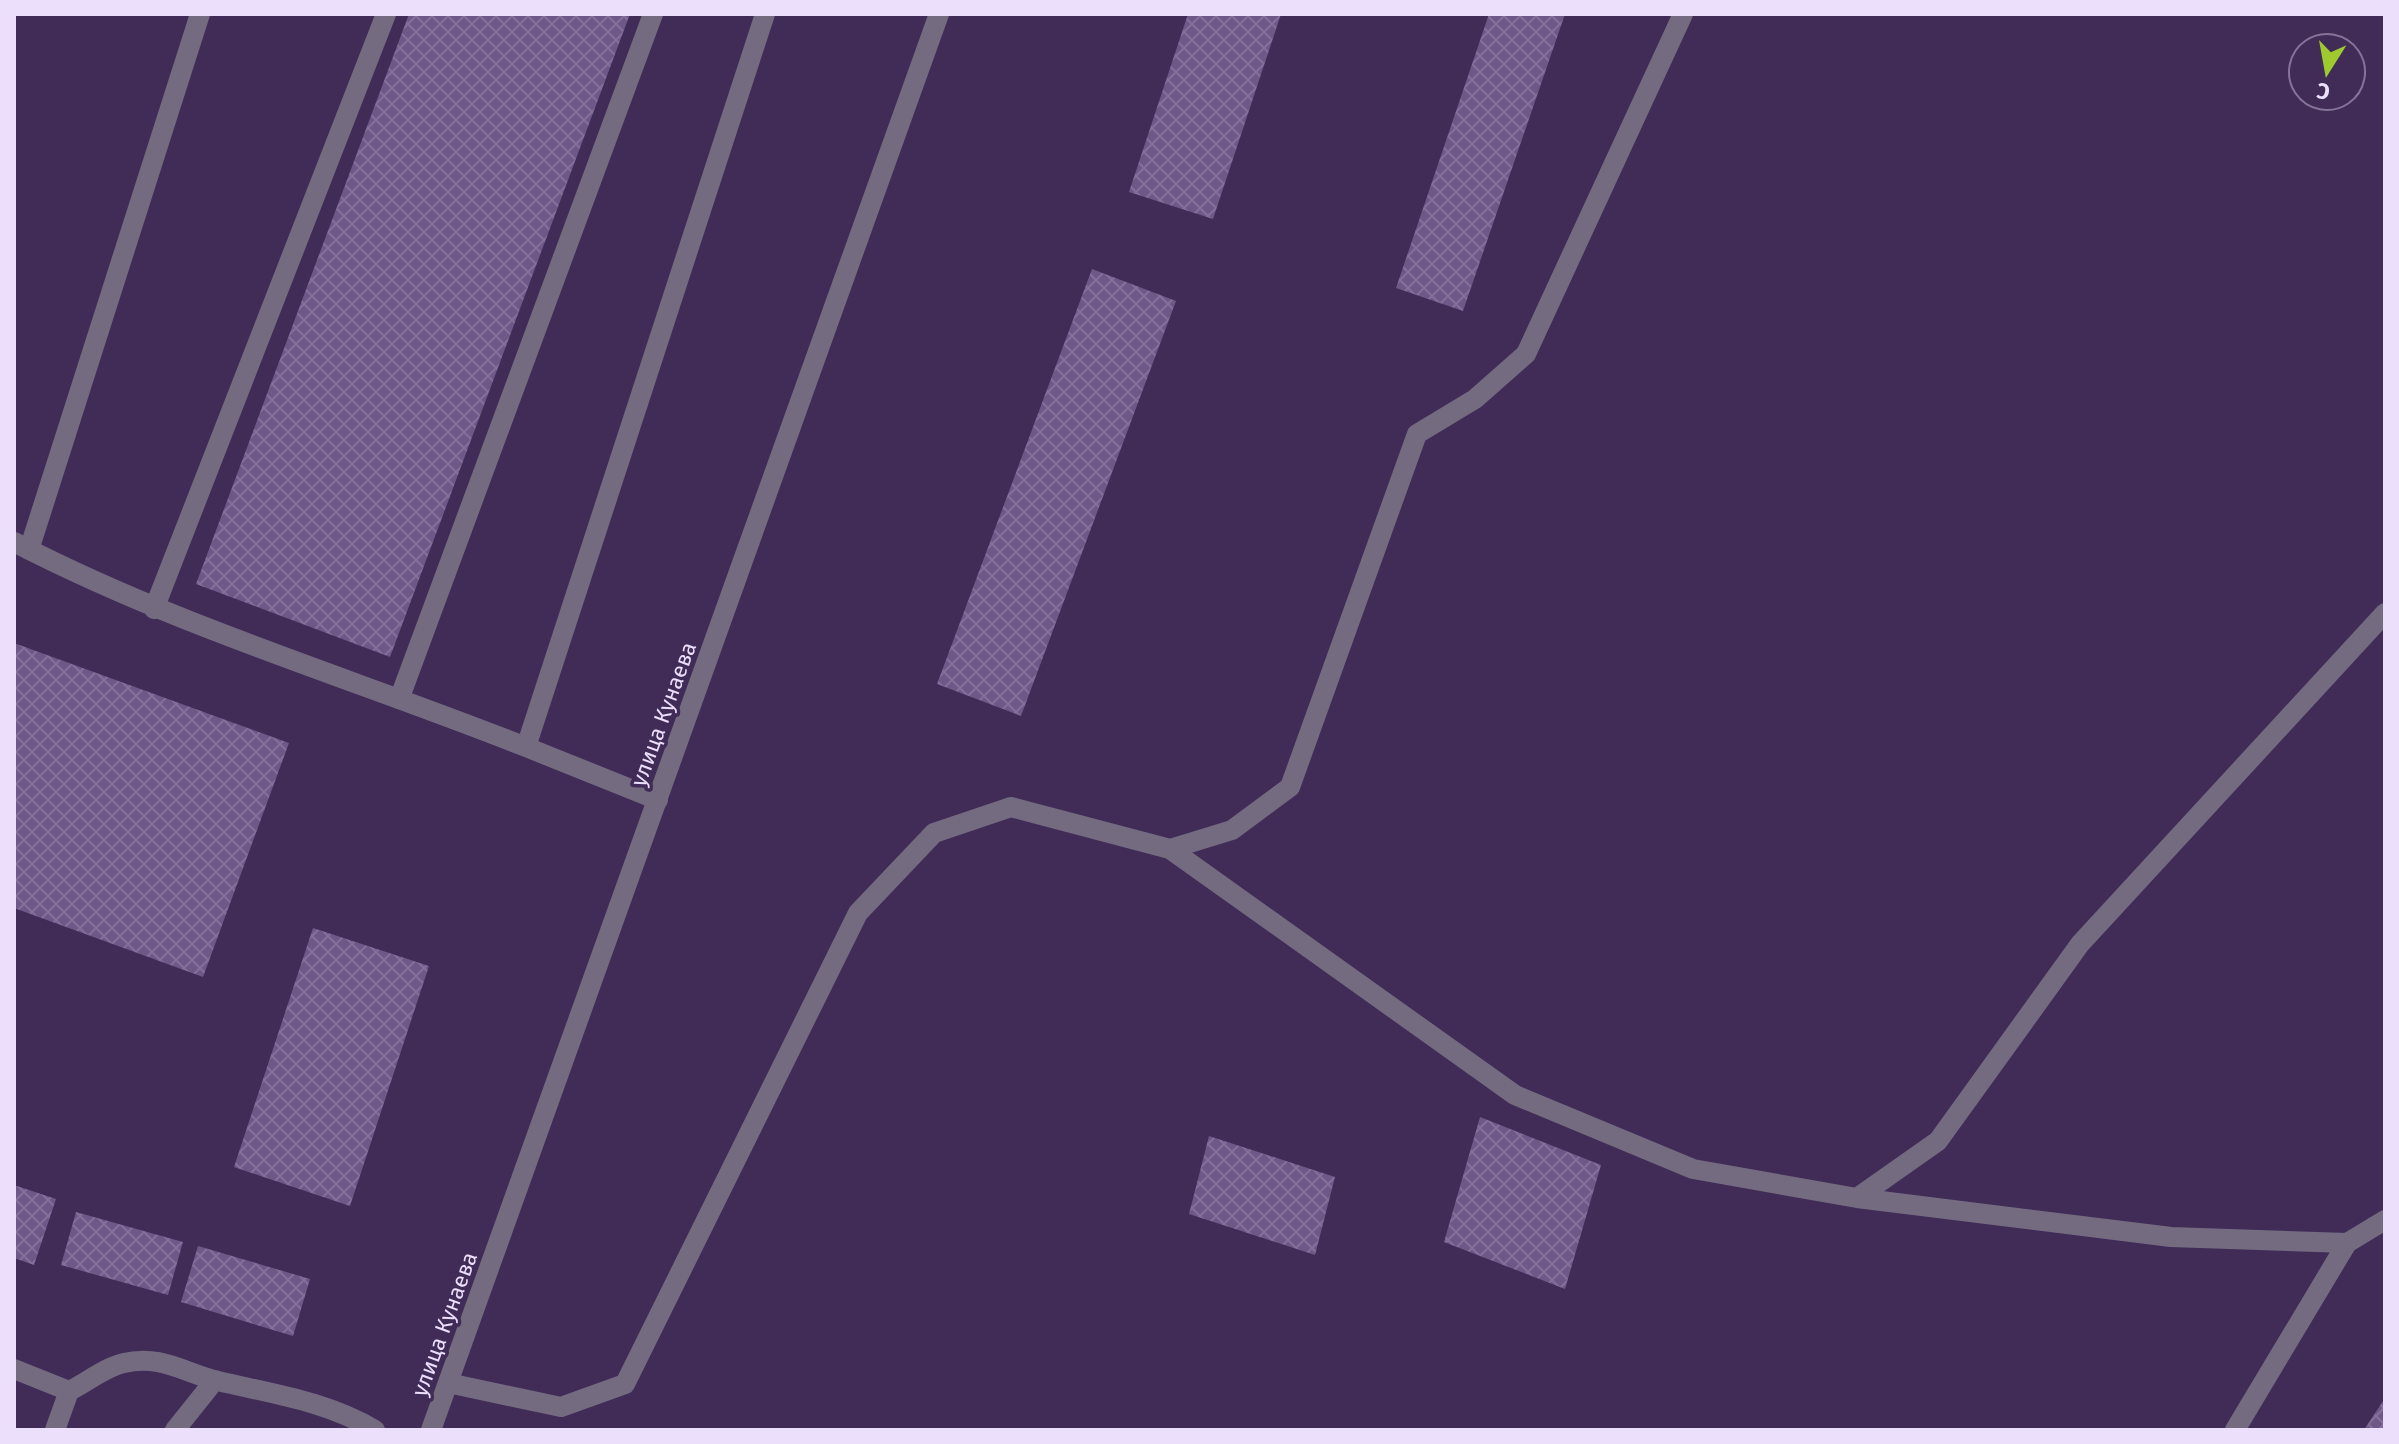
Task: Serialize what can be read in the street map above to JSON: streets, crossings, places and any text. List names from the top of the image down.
{
  "streets": {
    "street": ["улица Кунаева"]
  },
  "north": "bottom"
}
